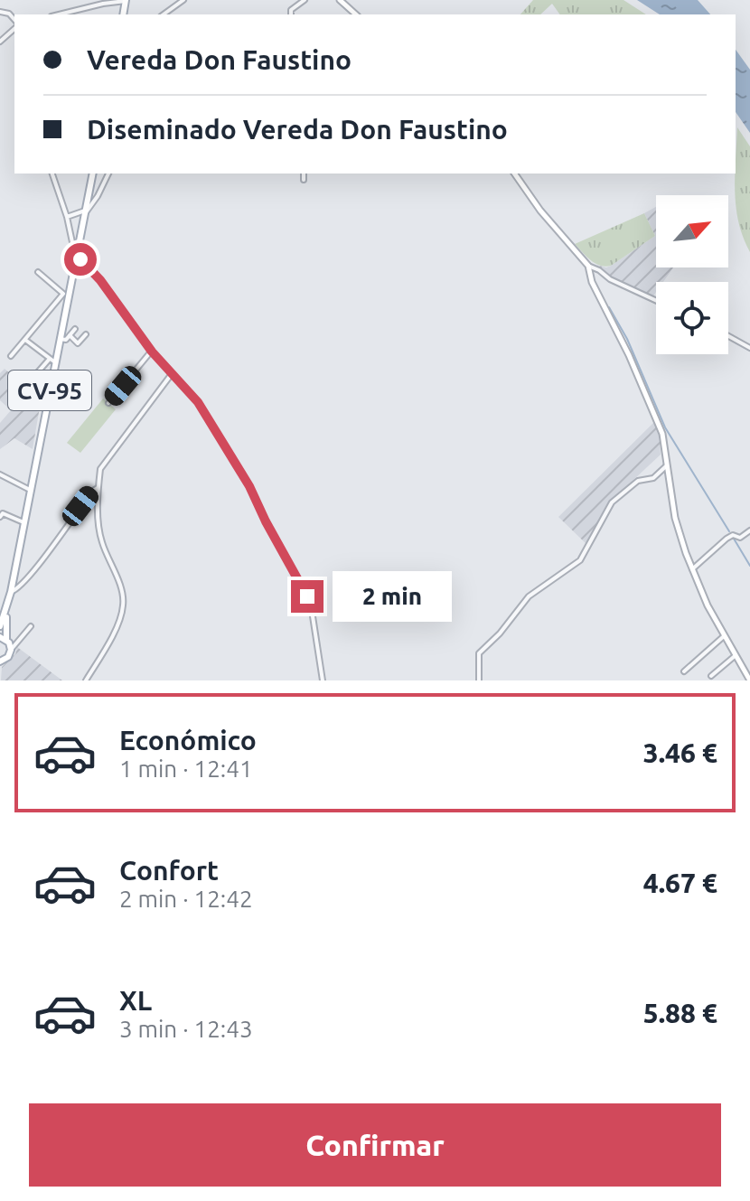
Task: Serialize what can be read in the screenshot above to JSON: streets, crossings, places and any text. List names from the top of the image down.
{
  "streets": {
    "main road": ["CV-95"]
  },
  "north": "top right",
  "page": {
    "banner": ["Vereda Don Faustino", "Diseminado Vereda Don Faustino"],
    "bubble": "2 min",
    "list": [
      {
        "name": "Económico",
        "note": "1 min · 12:41",
        "value": "3.46 €"
      },
      {
        "name": "Confort",
        "note": "2 min · 12:42",
        "value": "4.67 €"
      },
      {
        "name": "XL",
        "note": "3 min · 12:43",
        "value": "5.88 €"
      }
    ],
    "buttons": "Confirmar"
  }
}
